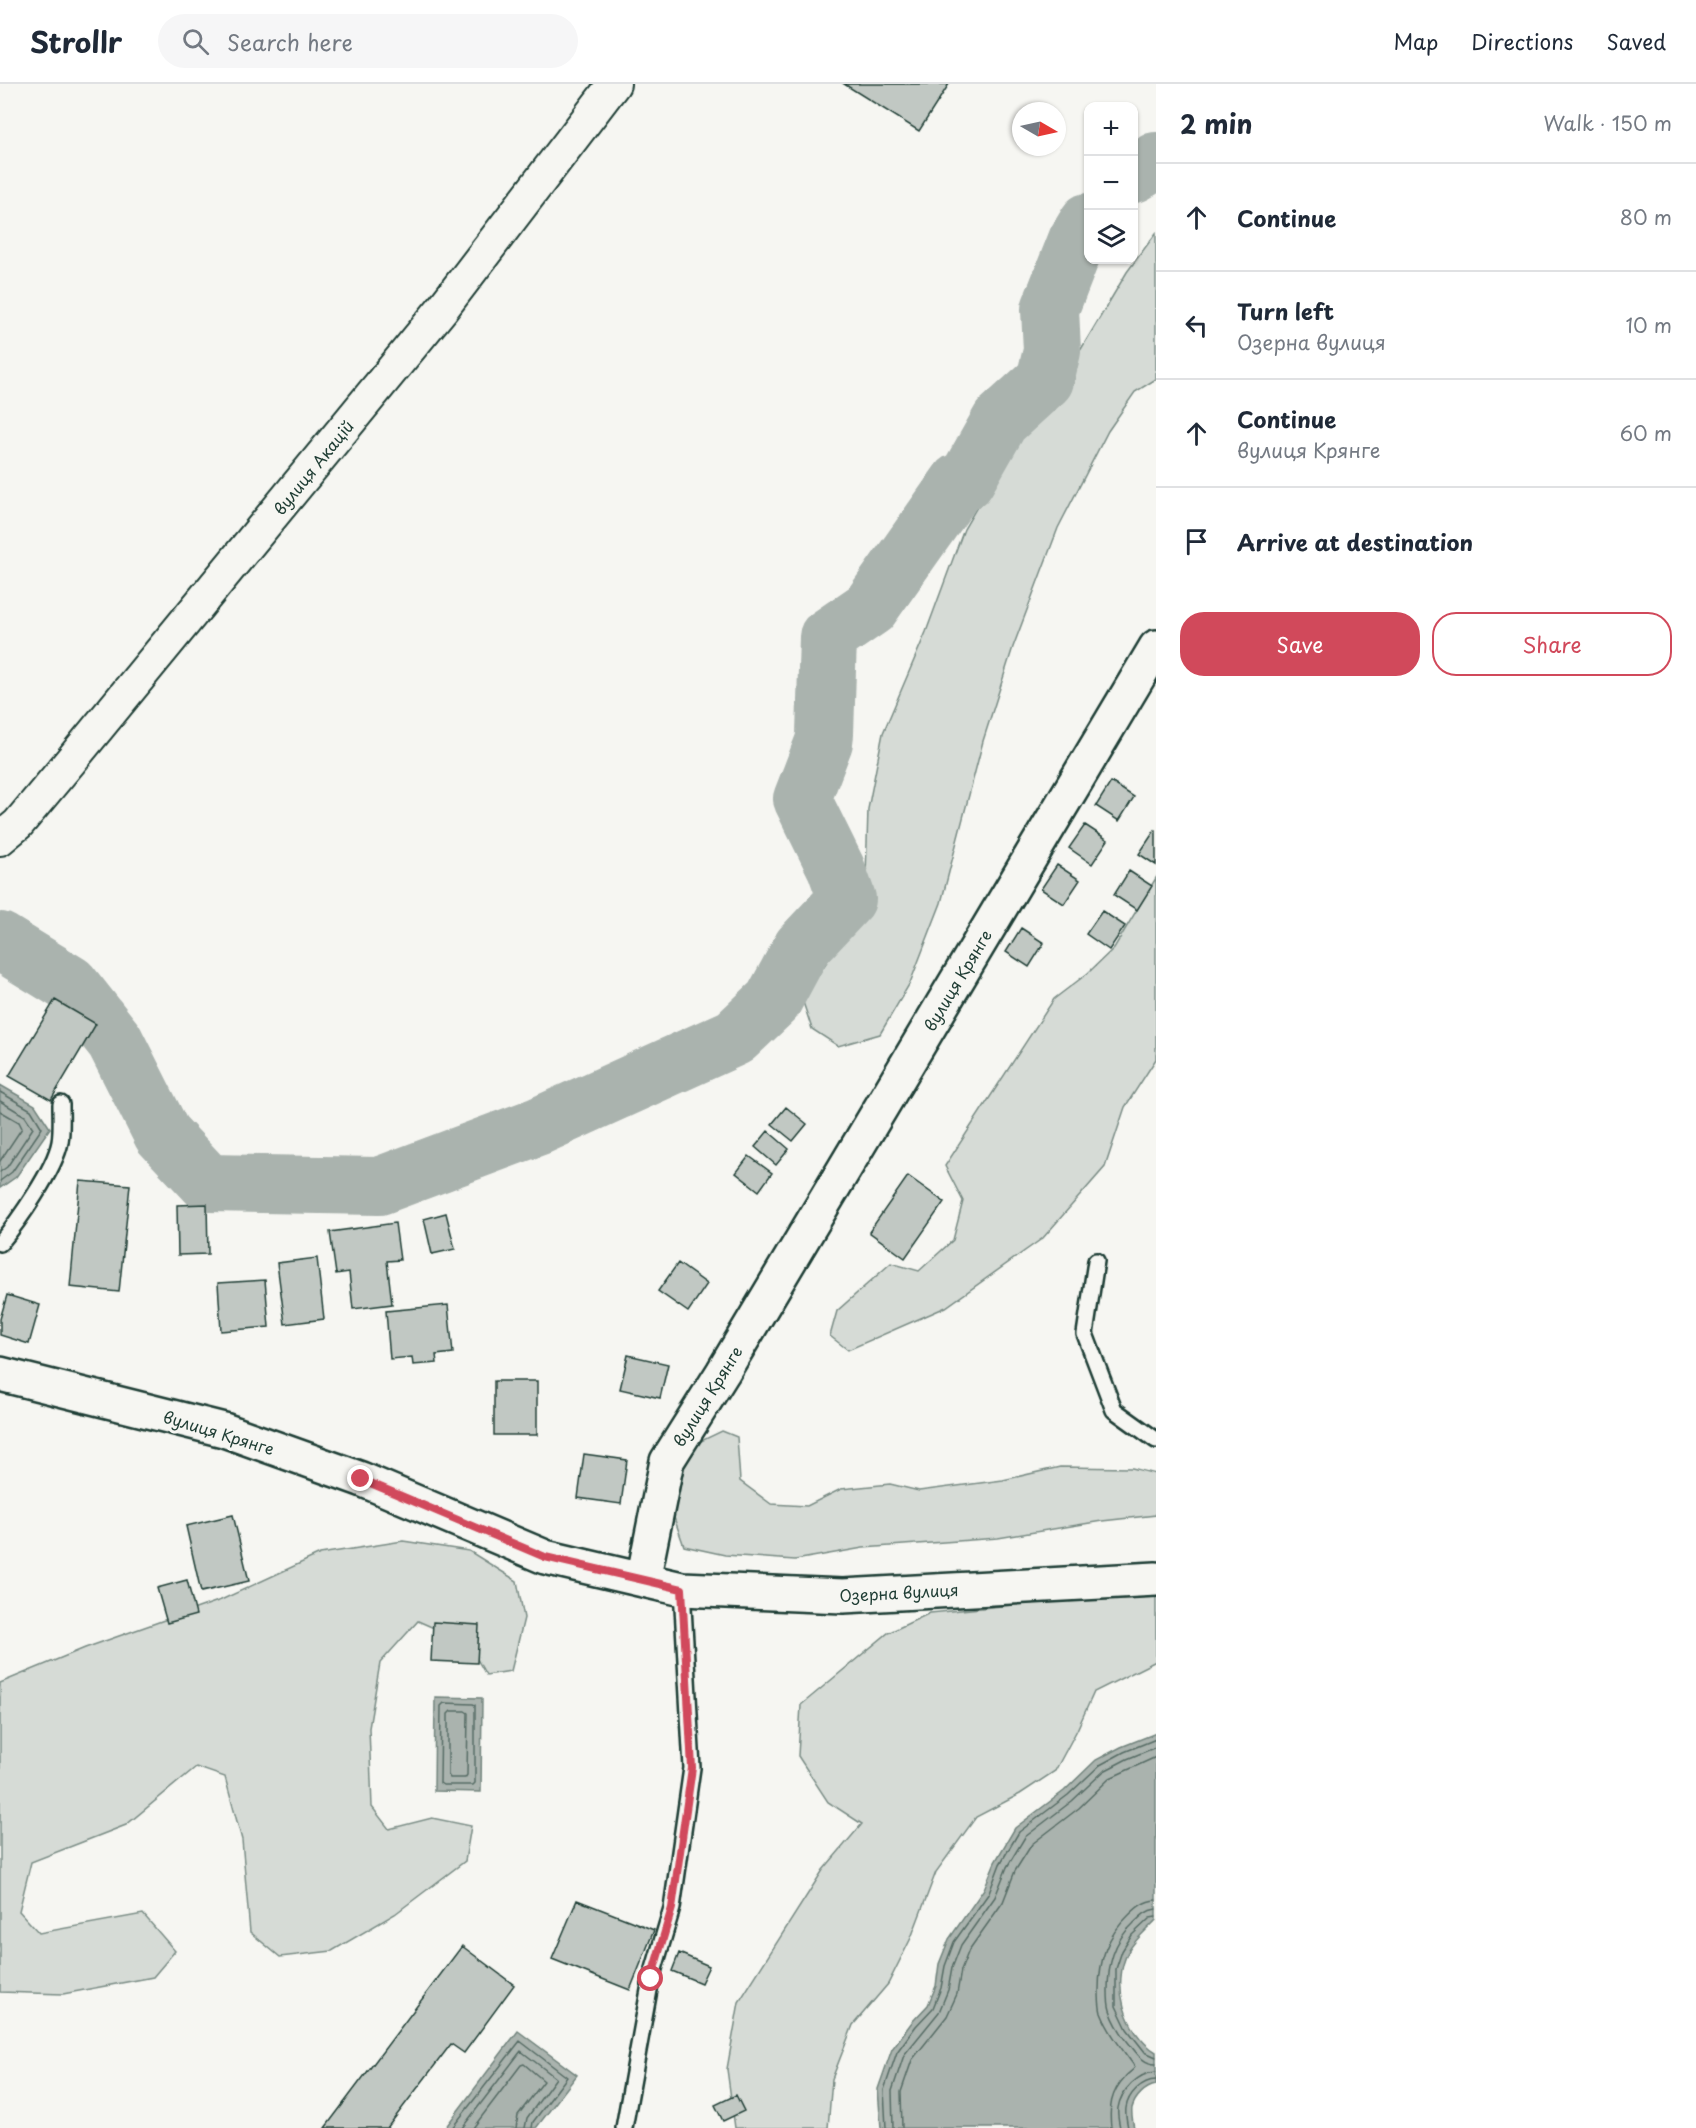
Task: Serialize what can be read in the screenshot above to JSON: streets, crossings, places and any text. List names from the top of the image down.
{
  "streets": {
    "street": ["вулиця Акацій", "вулиця Крянге", "Озерна вулиця"]
  },
  "crossings": [
    ["вулиця Крянге", "Озерна вулиця"]
  ],
  "north": "right",
  "page": {
    "header": "Strollr",
    "search": "Search here",
    "nav": ["Map", "Directions", "Saved"],
    "heading": ["2 min", "Walk · 150 m"],
    "map_buttons": ["+", "−"],
    "list": [
      ["Continue", "80 m"],
      ["Turn left", "Озерна вулиця", "10 m"],
      ["Continue", "вулиця Крянге", "60 m"],
      "Arrive at destination"
    ],
    "buttons": ["Save", "Share"]
  }
}
